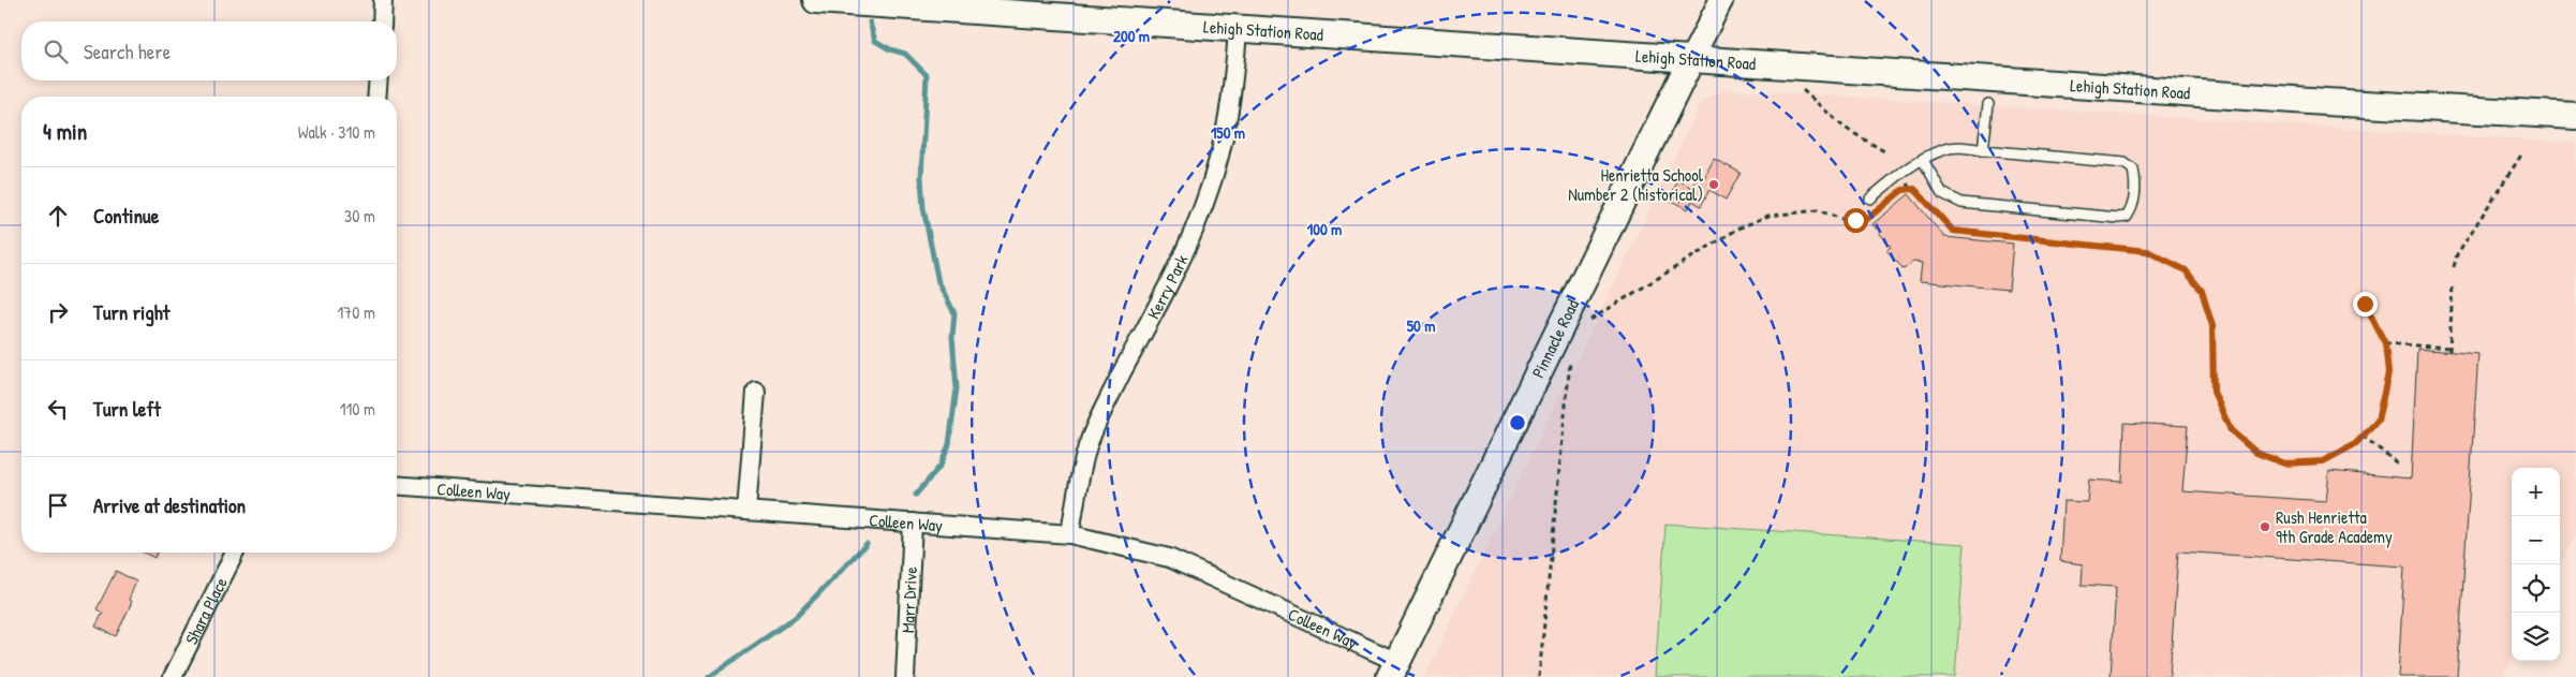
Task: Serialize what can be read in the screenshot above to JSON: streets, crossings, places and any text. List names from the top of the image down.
{
  "streets": {
    "main road": ["Lehigh Station Road", "Pinnacle Road"],
    "street": [
      "Kerry Park",
      "Colleen Way",
      "Marr Drive",
      "Shara Place"
    ]
  },
  "crossings": [
    ["Lehigh Station Road", "Kerry Park"],
    ["Lehigh Station Road", "Pinnacle Road"],
    ["Kerry Park", "Colleen Way"],
    ["Pinnacle Road", "Colleen Way"],
    ["Colleen Way", "Marr Drive"]
  ],
  "places": ["Henrietta School Number 2 (historical)", "Rush Henrietta 9th Grade Academy"],
  "page": {
    "search": "Search here",
    "heading": ["4 min", "Walk · 310 m"],
    "list": [
      ["Continue", "30 m"],
      ["Turn right", "170 m"],
      ["Turn left", "110 m"],
      "Arrive at destination"
    ],
    "map_buttons": ["+", "−"]
  },
  "rings": [
    "200 m",
    "150 m",
    "100 m",
    "50 m"
  ]
}
